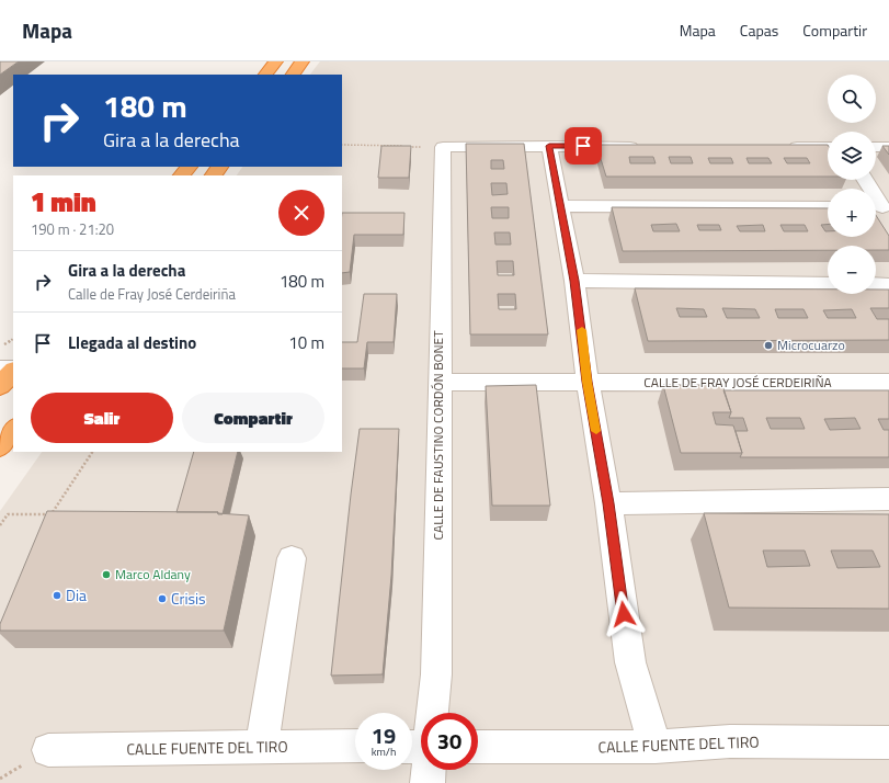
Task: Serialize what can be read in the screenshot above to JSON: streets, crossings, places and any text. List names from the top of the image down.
{
  "streets": {
    "street": ["CALLE DE FRAY JOSÉ CERDEIRIÑA", "CALLE DE FAUSTINO CORDÓN BONET", "CALLE FUENTE DEL TIRO"]
  },
  "crossings": [
    ["CALLE DE FRAY JOSÉ CERDEIRIÑA", "CALLE DE FAUSTINO CORDÓN BONET"]
  ],
  "places": [
    "Microcuarzo",
    "Marco Aldany",
    "Dia",
    "Crisis"
  ],
  "page": {
    "header": "Mapa",
    "nav": ["Mapa", "Capas", "Compartir"],
    "map_buttons": ["+", "−"],
    "turn": ["180 m", "Gira a la derecha"],
    "heading": ["1 min", "190 m · 21:20"],
    "list": [
      {
        "name": "Gira a la derecha",
        "note": "Calle de Fray José Cerdeiriña",
        "value": "180 m"
      },
      {
        "name": "Llegada al destino",
        "value": "10 m"
      }
    ],
    "buttons": ["Salir", "Compartir"],
    "speed": "19 km/h",
    "limit": "30"
  }
}
